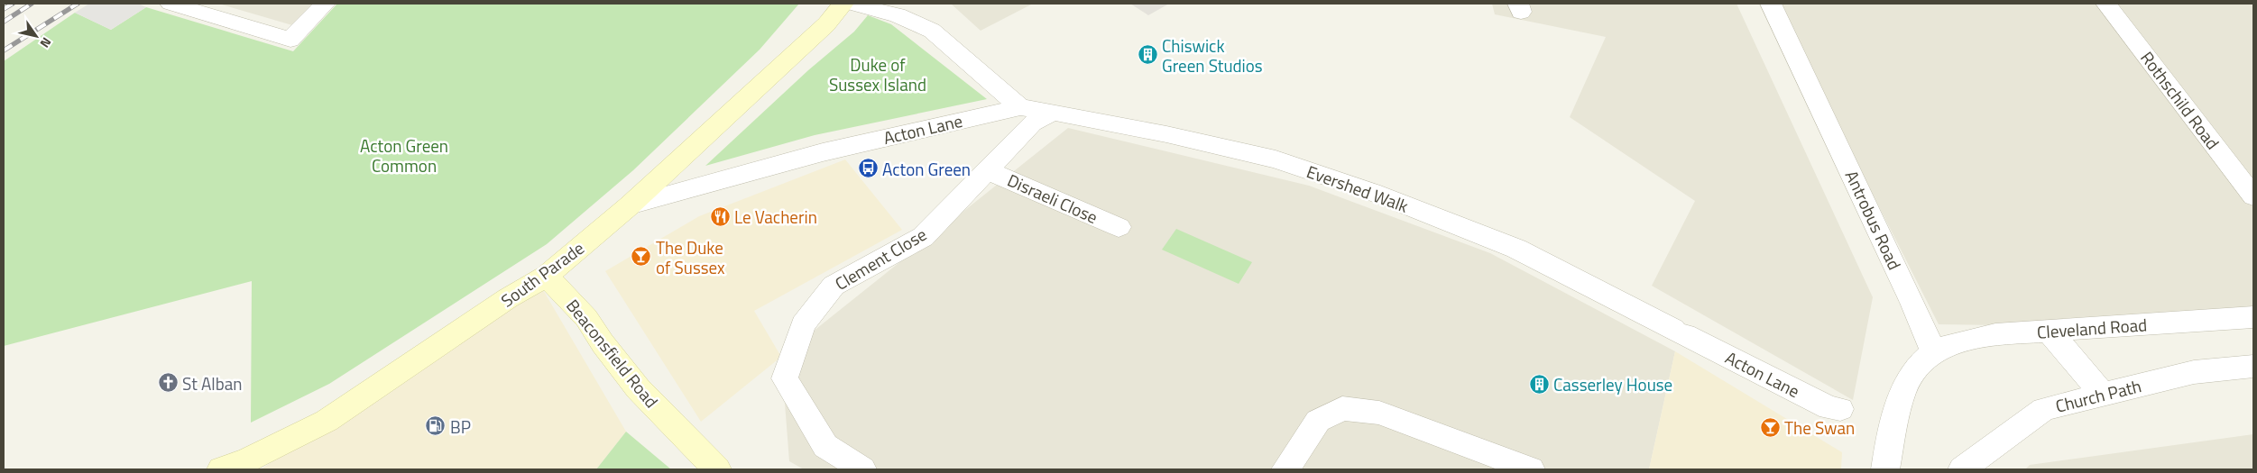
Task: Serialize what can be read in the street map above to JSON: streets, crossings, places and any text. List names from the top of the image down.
{
  "streets": {
    "main road": ["South Parade", "Beaconsfield Road"],
    "street": [
      "Rothschild Road",
      "Acton Lane",
      "Evershed Walk",
      "Disraeli Close",
      "Antrobus Road",
      "Clement Close",
      "Cleveland Road",
      "Church Path"
    ]
  },
  "crossings": [
    ["Acton Lane", "Evershed Walk"],
    ["Acton Lane", "South Parade"],
    ["Evershed Walk", "Clement Close"],
    ["Disraeli Close", "Clement Close"],
    ["Antrobus Road", "Cleveland Road"],
    ["South Parade", "Beaconsfield Road"]
  ],
  "parks": ["Duke of Sussex Island", "Acton Green Common"],
  "places": {
    "building": ["Chiswick Green Studios", "Casserley House"],
    "bus stop": ["Acton Green"],
    "restaurant": ["Le Vacherin"],
    "bar": ["The Duke of Sussex", "The Swan"],
    "church": ["St Alban"],
    "fuel station": ["BP"]
  },
  "north": "bottom right"
}
